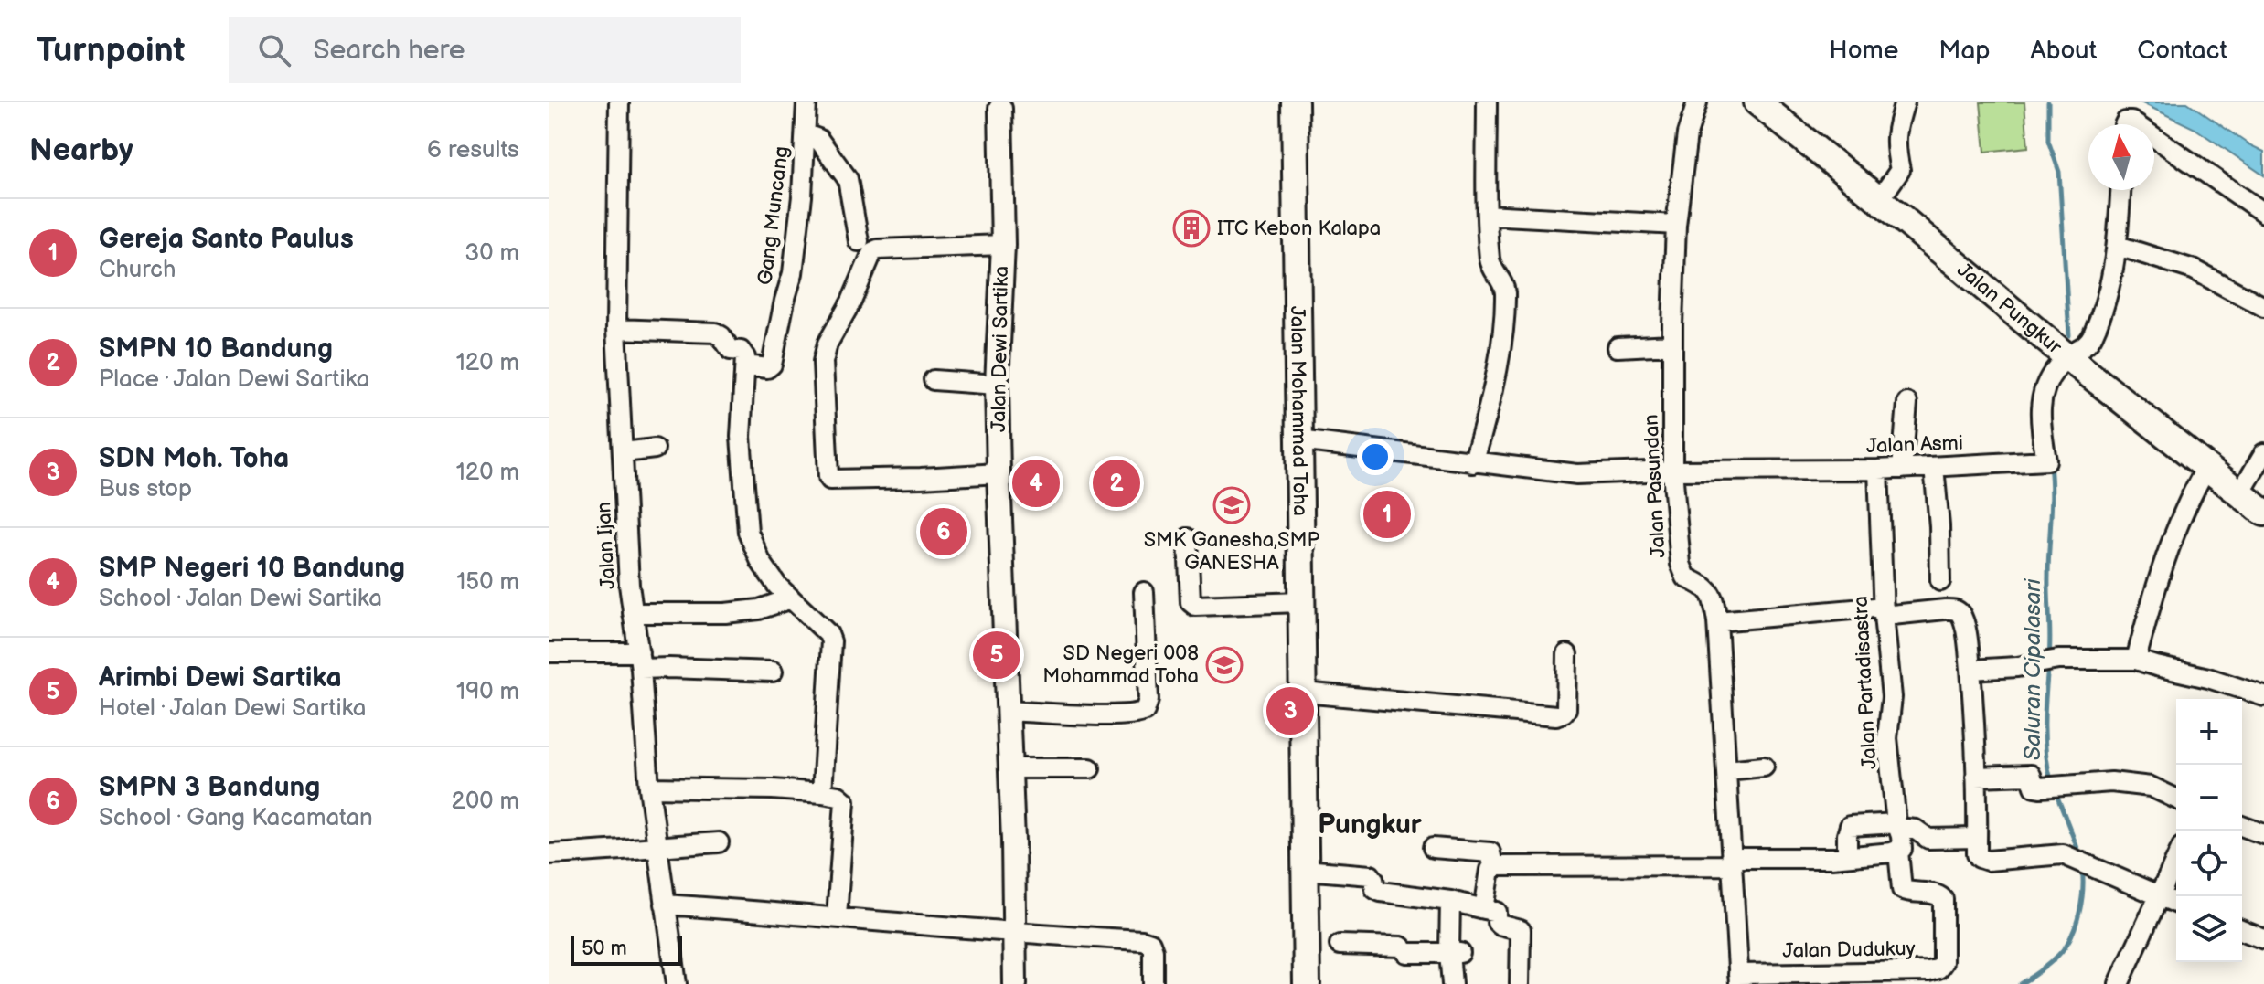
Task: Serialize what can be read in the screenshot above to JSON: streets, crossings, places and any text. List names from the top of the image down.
{
  "streets": {
    "main road": ["Jalan Pungkur", "Jalan Mohammad Toha"],
    "street": [
      "Gang Muncang",
      "Jalan Dewi Sartika",
      "Jalan Asmi",
      "Jalan Pasundan",
      "Jalan Ijan",
      "Jalan Partadisastra",
      "Jalan Dudukuy"
    ]
  },
  "crossings": [
    ["Jalan Pungkur", "Jalan Asmi"],
    ["Jalan Mohammad Toha", "Jalan Asmi"],
    ["Jalan Asmi", "Jalan Pasundan"],
    ["Jalan Asmi", "Jalan Partadisastra"],
    ["Jalan Pasundan", "Jalan Dudukuy"],
    ["Jalan Partadisastra", "Jalan Dudukuy"]
  ],
  "districts": ["Pungkur"],
  "water": ["Saluran Cipalasari"],
  "places": {
    "building": ["ITC Kebon Kalapa"],
    "school or university": ["SMK Ganesha,SMP GANESHA", "SD Negeri 008 Mohammad Toha"]
  },
  "scale_bar": "50 m",
  "north": "top",
  "page": {
    "header": "Turnpoint",
    "search": "Search here",
    "nav": [
      "Home",
      "Map",
      "About",
      "Contact"
    ],
    "heading": ["Nearby", "6 results"],
    "list": [
      {
        "mark": "1",
        "name": "Gereja Santo Paulus",
        "note": "Church",
        "value": "30 m"
      },
      {
        "mark": "2",
        "name": "SMPN 10 Bandung",
        "note": "Place · Jalan Dewi Sartika",
        "value": "120 m"
      },
      {
        "mark": "3",
        "name": "SDN Moh. Toha",
        "note": "Bus stop",
        "value": "120 m"
      },
      {
        "mark": "4",
        "name": "SMP Negeri 10 Bandung",
        "note": "School · Jalan Dewi Sartika",
        "value": "150 m"
      },
      {
        "mark": "5",
        "name": "Arimbi Dewi Sartika",
        "note": "Hotel · Jalan Dewi Sartika",
        "value": "190 m"
      },
      {
        "mark": "6",
        "name": "SMPN 3 Bandung",
        "note": "School · Gang Kacamatan",
        "value": "200 m"
      }
    ],
    "pins": [
      "2",
      "4",
      "1",
      "6",
      "5",
      "3"
    ],
    "map_buttons": ["+", "−"],
    "scale": "50 m"
  }
}
